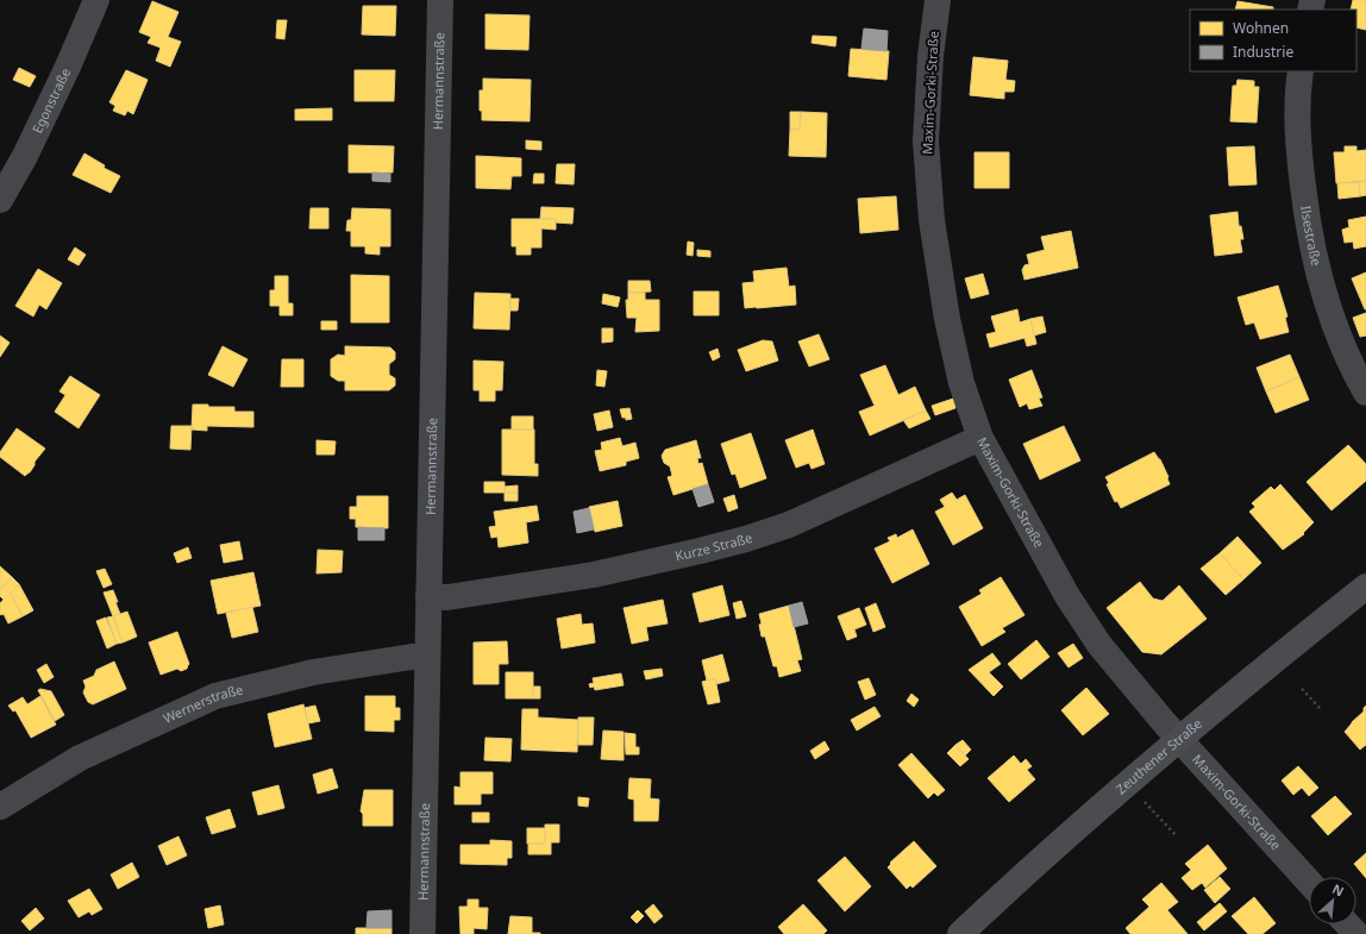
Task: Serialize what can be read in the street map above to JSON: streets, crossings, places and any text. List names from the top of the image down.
{
  "streets": {
    "main road": ["Zeuthener Straße"],
    "street": [
      "Hermannstraße",
      "Maxim-Gorki-Straße",
      "Egonstraße",
      "Ilsestraße",
      "Kurze Straße",
      "Wernerstraße"
    ]
  },
  "crossings": [
    ["Hermannstraße", "Kurze Straße"],
    ["Hermannstraße", "Wernerstraße"],
    ["Maxim-Gorki-Straße", "Kurze Straße"],
    ["Maxim-Gorki-Straße", "Zeuthener Straße"]
  ],
  "legend": ["Wohnen", "Industrie"],
  "north": "top right"
}
